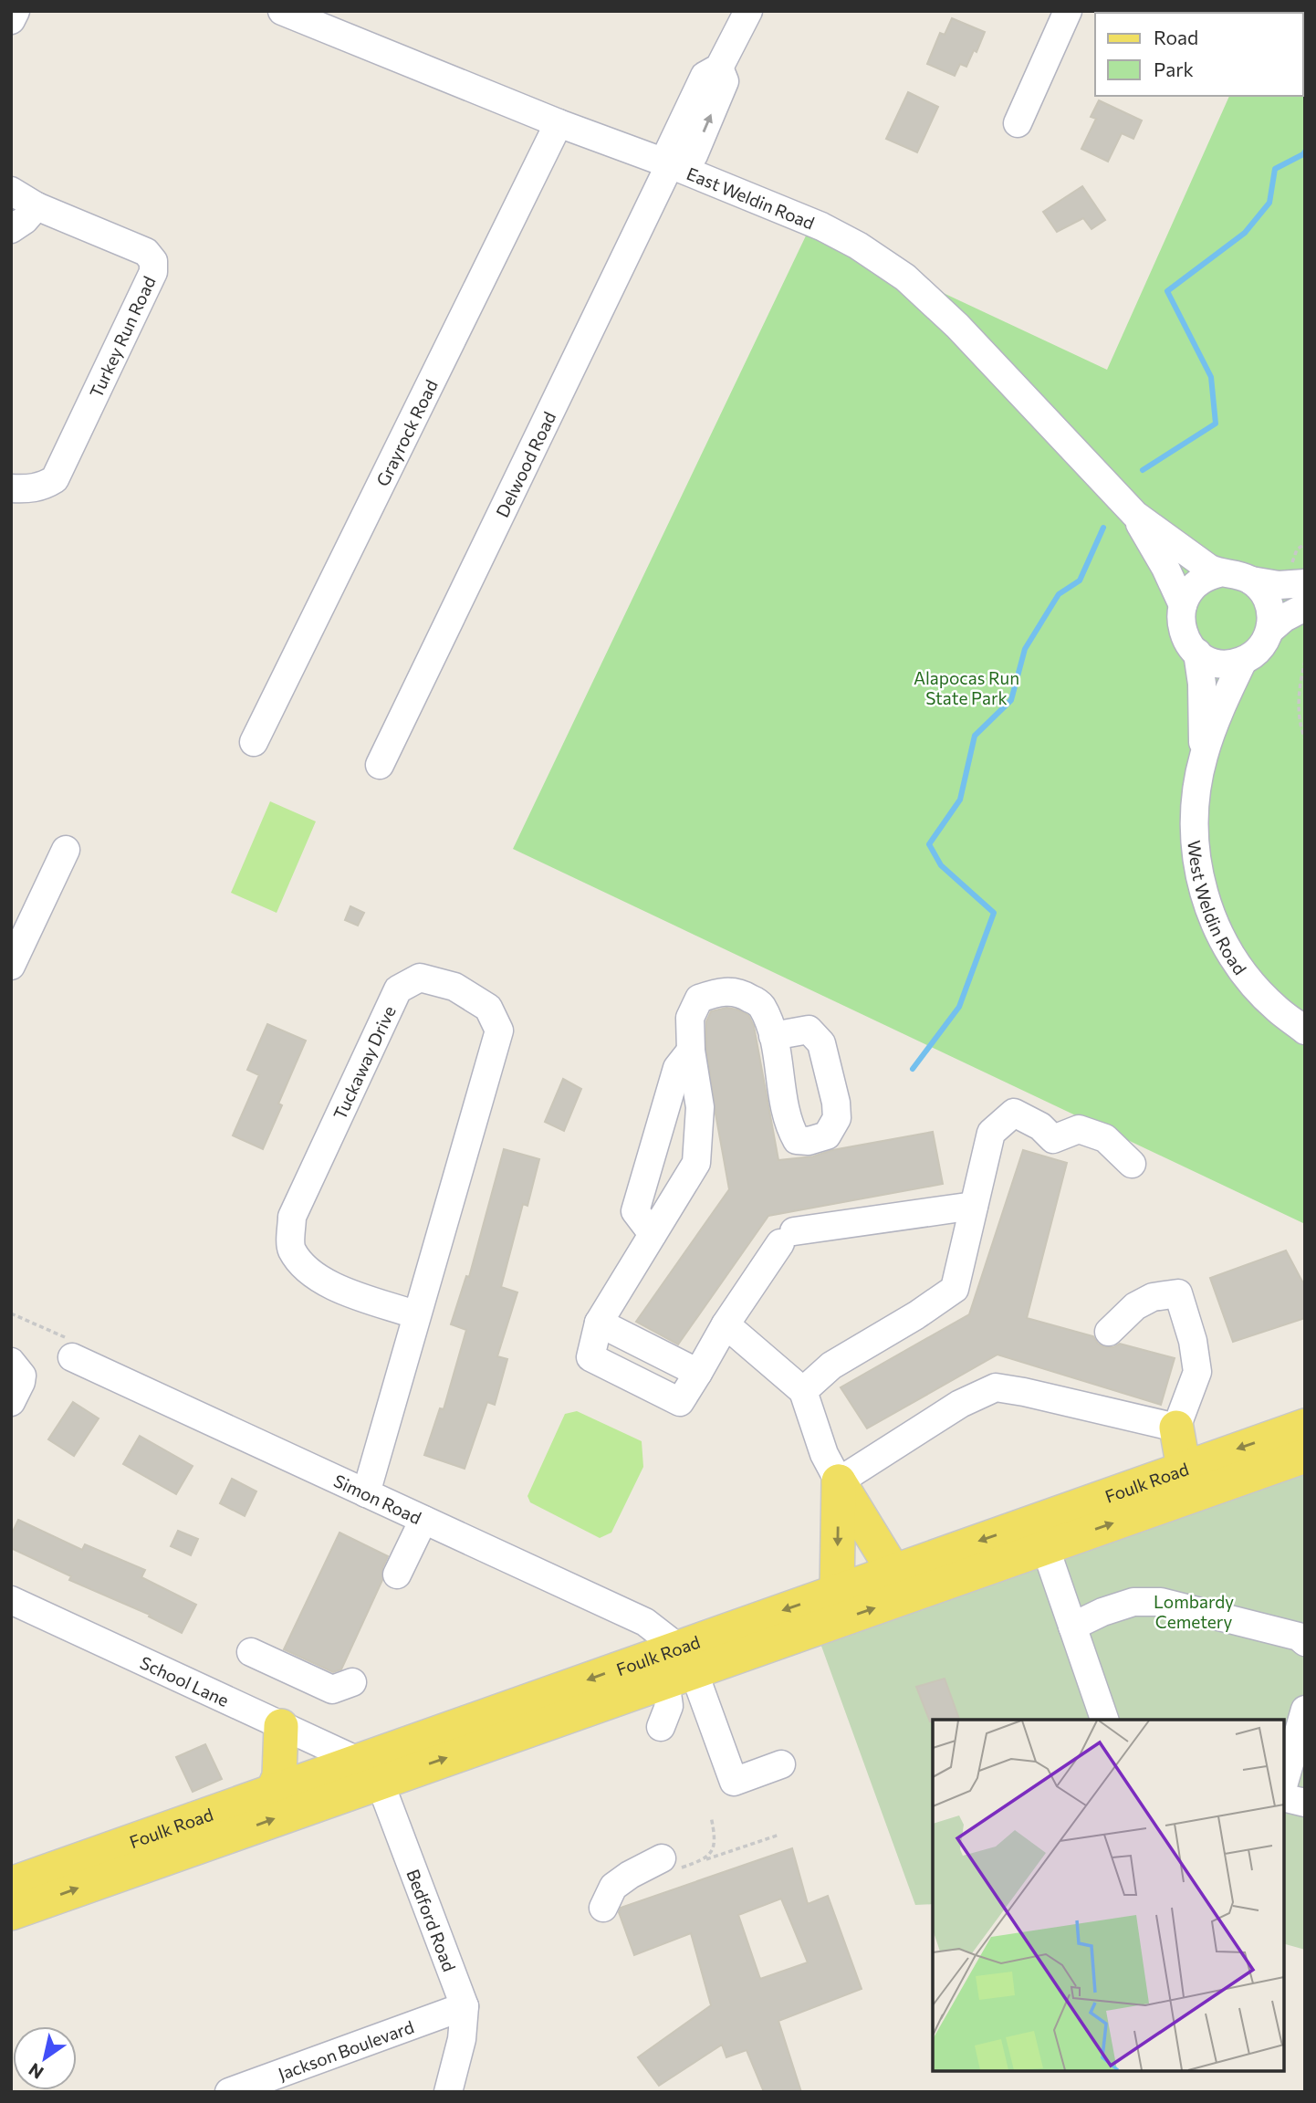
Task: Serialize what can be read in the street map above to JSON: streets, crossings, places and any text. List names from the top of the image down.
{
  "streets": {
    "main road": ["Foulk Road"],
    "street": [
      "East Weldin Road",
      "Turkey Run Road",
      "Grayrock Road",
      "Delwood Road",
      "West Weldin Road",
      "Tuckaway Drive",
      "Simon Road",
      "School Lane",
      "Bedford Road",
      "Jackson Boulevard"
    ]
  },
  "crossings": [
    ["East Weldin Road", "Grayrock Road"],
    ["East Weldin Road", "Delwood Road"],
    ["East Weldin Road", "West Weldin Road"],
    ["Tuckaway Drive", "Simon Road"],
    ["Foulk Road", "Simon Road"],
    ["Foulk Road", "School Lane"],
    ["Foulk Road", "Bedford Road"],
    ["School Lane", "Bedford Road"],
    ["Bedford Road", "Jackson Boulevard"]
  ],
  "parks": ["Alapocas Run State Park", "Lombardy Cemetery"],
  "legend": ["Road", "Park"],
  "north": "bottom left"
}
